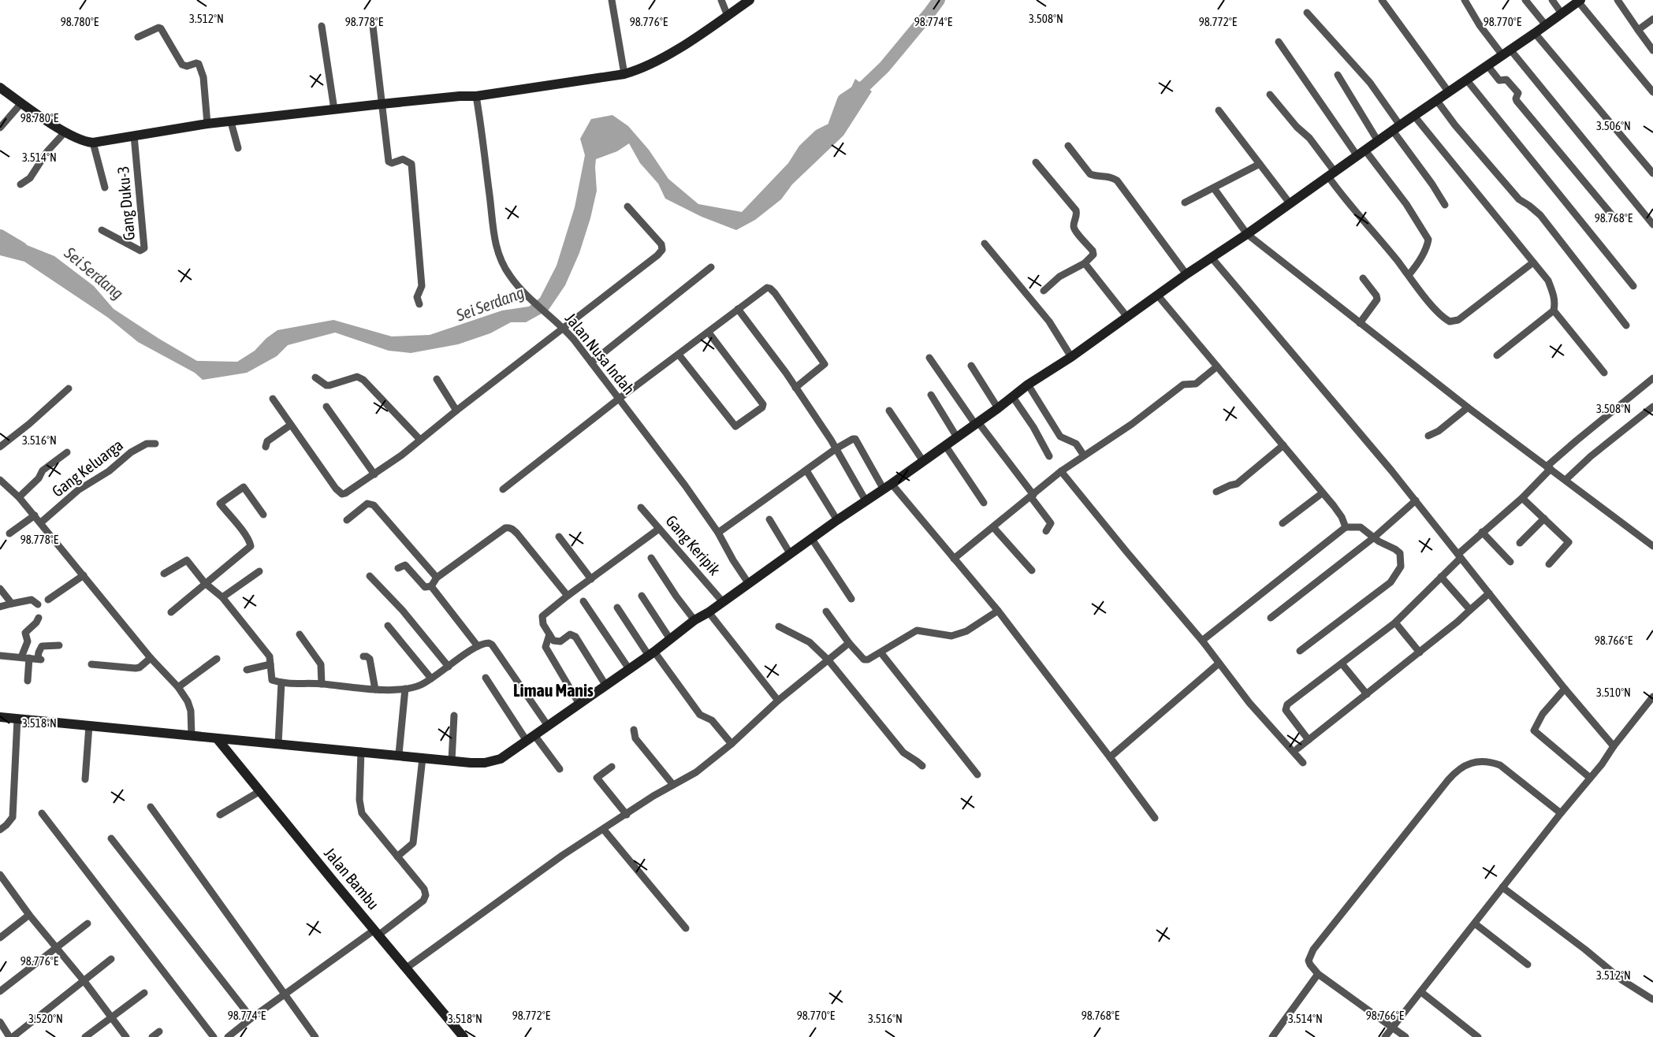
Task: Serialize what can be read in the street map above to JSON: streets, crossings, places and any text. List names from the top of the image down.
{
  "streets": {
    "main road": ["Jalan Bambu"],
    "street": [
      "Gang Duku-3",
      "Jalan Nusa Indah",
      "Gang Keluarga",
      "Gang Keripik"
    ]
  },
  "districts": ["Limau Manis"],
  "water": ["Sei Serdang"],
  "coordinates": [
    "3.508°N",
    "3.512°N",
    "98.780°E",
    "98.778°E",
    "98.776°E",
    "98.774°E",
    "98.772°E",
    "98.770°E",
    "3.506°N",
    "3.514°N",
    "98.768°E",
    "3.516°N",
    "98.766°E",
    "3.510°N",
    "3.518°N",
    "3.520°N"
  ]
}
